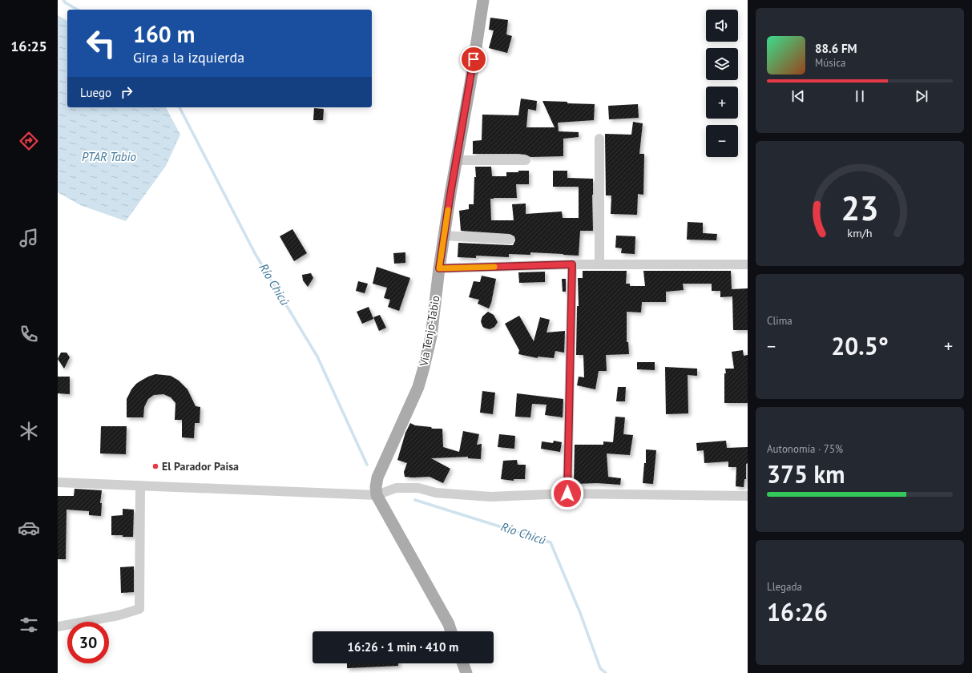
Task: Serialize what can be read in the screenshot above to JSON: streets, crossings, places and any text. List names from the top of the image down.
{
  "streets": {
    "main road": ["Vía Tenjo-Tabio"]
  },
  "water": ["PTAR Tabio", "Río Chicú"],
  "places": ["El Parador Paisa"],
  "page": {
    "tabs": "16:25",
    "map_buttons": ["+", "−"],
    "turn": ["160 m", "Gira a la izquierda"],
    "song": ["88.6 FM", "Música"],
    "then": "Luego",
    "tile": [
      "Clima",
      ["Autonomía · 75%", "375 km"],
      ["Llegada", "16:26"]
    ],
    "heat": ["−", "20.5°", "+"],
    "limit": "30",
    "trip": "16:26 · 1 min · 410 m",
    "gauge": ["23", "km/h"]
  }
}
